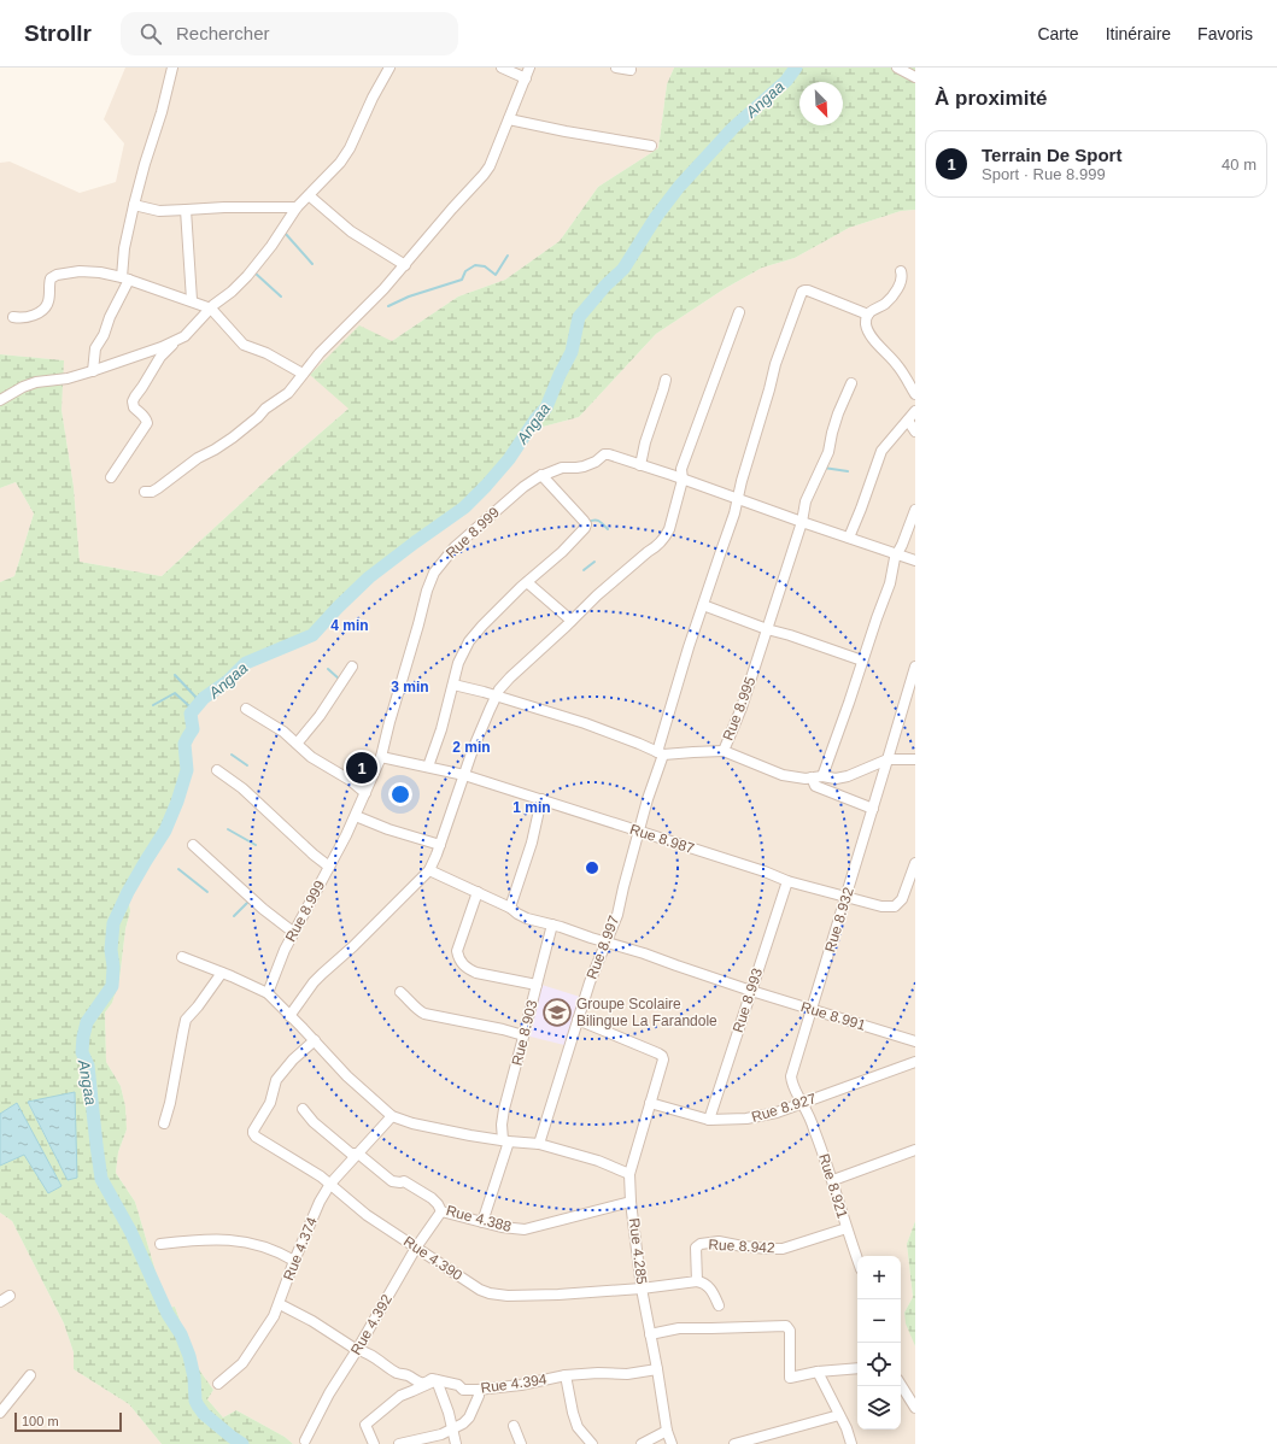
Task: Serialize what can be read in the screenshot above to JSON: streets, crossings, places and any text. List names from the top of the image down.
{
  "streets": {
    "street": [
      "Rue 8.999",
      "Rue 8.995",
      "Rue 8.987",
      "Rue 8.932",
      "Rue 8.997",
      "Rue 8.993",
      "Rue 8.991",
      "Rue 8.903",
      "Rue 8.927",
      "Rue 8.921",
      "Rue 4.388",
      "Rue 8.942",
      "Rue 4.374",
      "Rue 4.285",
      "Rue 4.390",
      "Rue 4.392",
      "Rue 4.394"
    ]
  },
  "crossings": [
    ["Rue 8.999", "Rue 8.995"],
    ["Rue 8.999", "Rue 8.987"],
    ["Rue 8.999", "Rue 8.997"],
    ["Rue 8.995", "Rue 8.932"],
    ["Rue 8.987", "Rue 8.932"],
    ["Rue 8.987", "Rue 8.997"],
    ["Rue 8.987", "Rue 8.993"],
    ["Rue 8.932", "Rue 8.991"],
    ["Rue 8.932", "Rue 8.927"],
    ["Rue 8.932", "Rue 8.921"],
    ["Rue 8.997", "Rue 8.991"],
    ["Rue 8.997", "Rue 4.285"],
    ["Rue 8.993", "Rue 8.991"],
    ["Rue 8.993", "Rue 8.927"],
    ["Rue 8.991", "Rue 8.903"],
    ["Rue 8.903", "Rue 4.388"],
    ["Rue 8.927", "Rue 8.921"],
    ["Rue 8.927", "Rue 4.285"],
    ["Rue 8.921", "Rue 8.942"],
    ["Rue 4.388", "Rue 4.374"],
    ["Rue 4.388", "Rue 4.285"],
    ["Rue 4.388", "Rue 4.392"],
    ["Rue 4.374", "Rue 4.390"],
    ["Rue 4.374", "Rue 4.394"],
    ["Rue 4.285", "Rue 4.390"],
    ["Rue 4.285", "Rue 4.394"],
    ["Rue 4.390", "Rue 4.392"],
    ["Rue 4.392", "Rue 4.394"]
  ],
  "water": ["Angaa"],
  "places": {
    "school or university": ["Groupe Scolaire Bilingue La Farandole"]
  },
  "scale_bar": "100 m",
  "north": "bottom right",
  "page": {
    "header": "Strollr",
    "search": "Rechercher",
    "nav": ["Carte", "Itinéraire", "Favoris"],
    "heading": "À proximité",
    "list": [
      {
        "mark": "1",
        "name": "Terrain De Sport",
        "note": "Sport · Rue 8.999",
        "value": "40 m"
      }
    ],
    "pins": "1",
    "map_buttons": ["+", "−"],
    "scale": "100 m"
  },
  "rings": [
    "4 min",
    "3 min",
    "2 min",
    "1 min"
  ]
}
